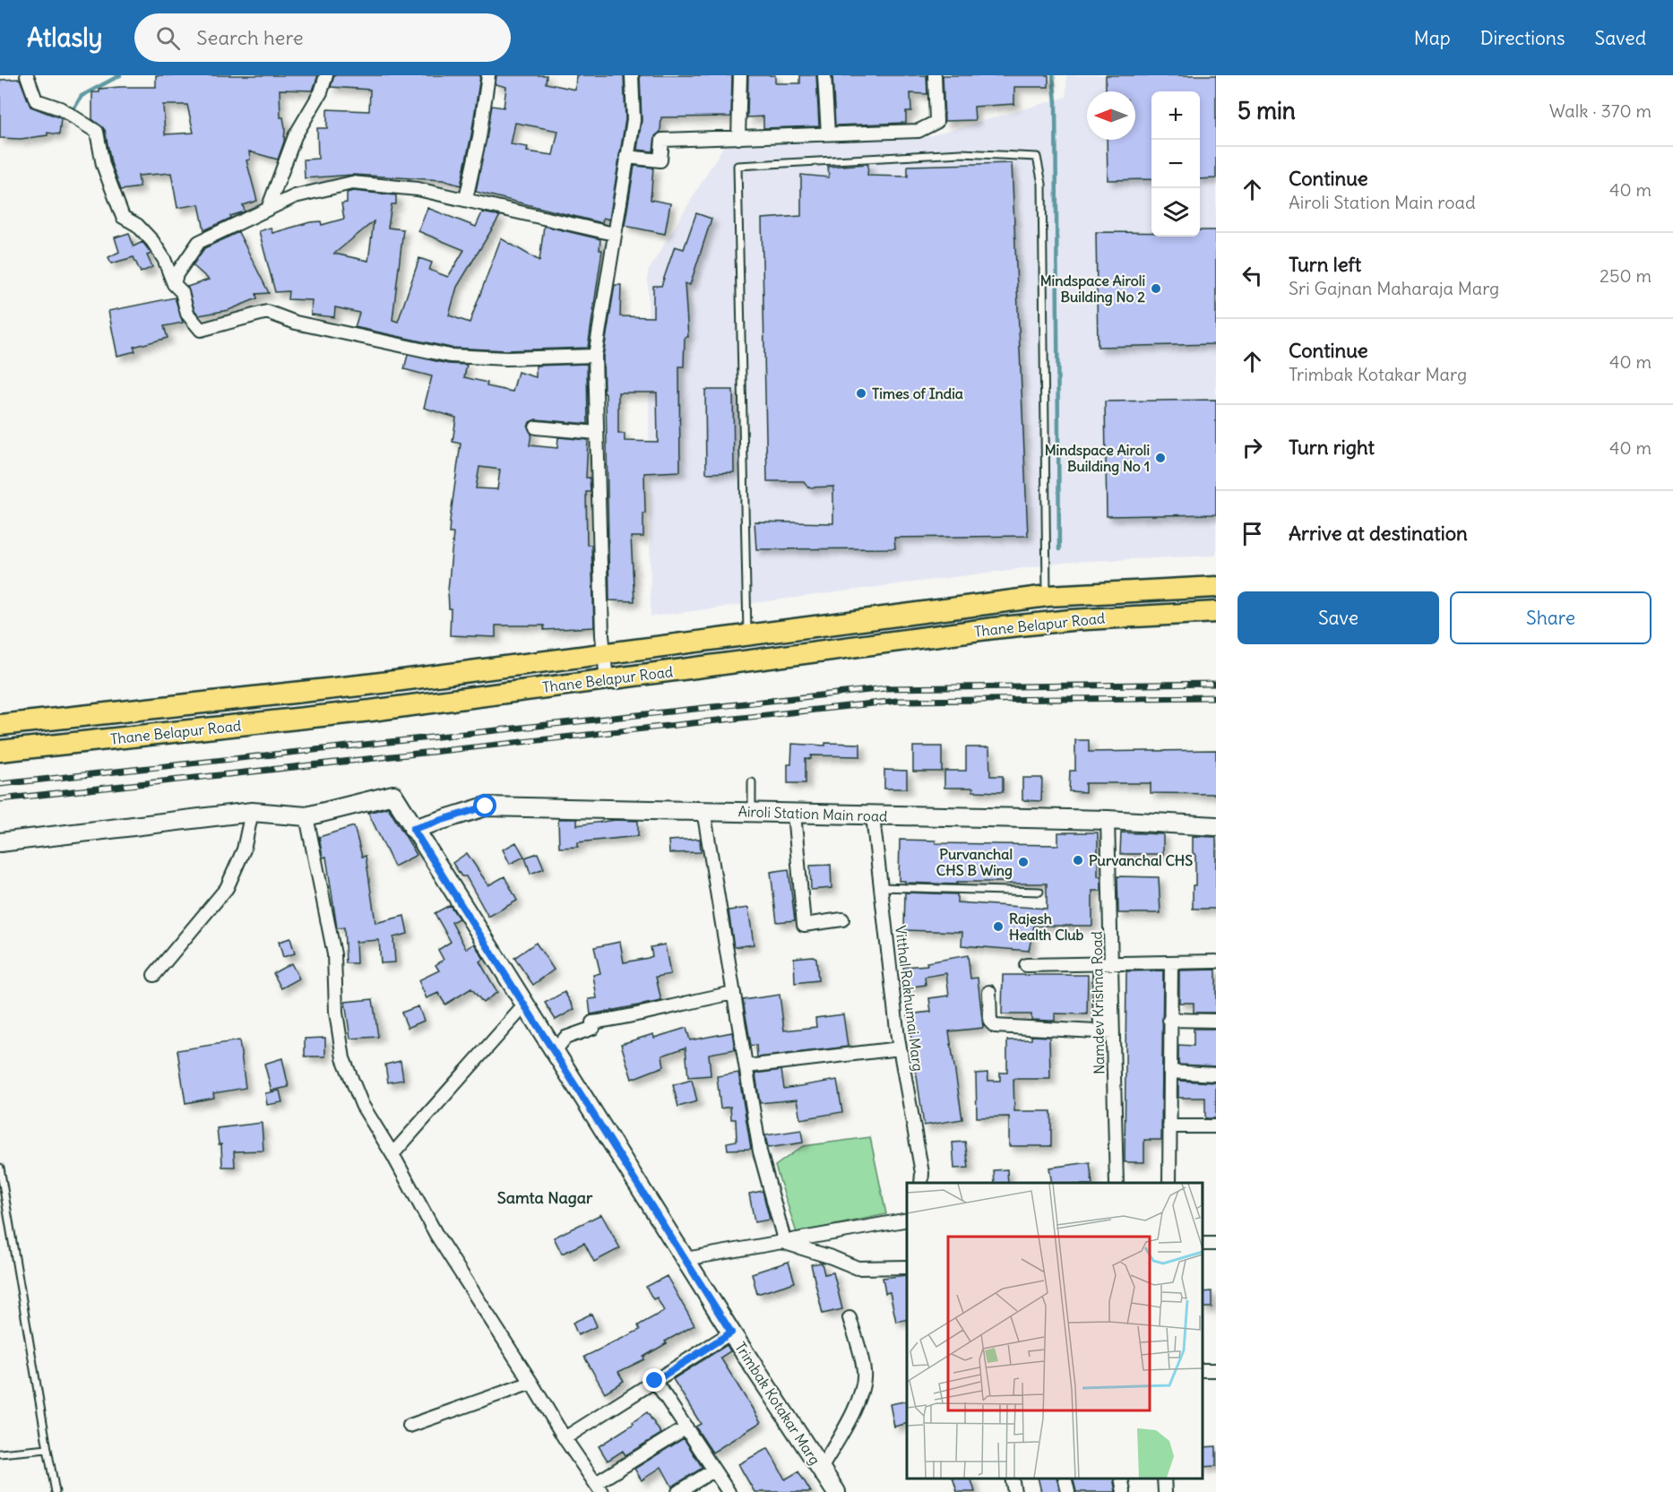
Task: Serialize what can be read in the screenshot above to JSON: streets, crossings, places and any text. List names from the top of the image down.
{
  "streets": {
    "main road": ["Thane Belapur Road"],
    "street": [
      "Airoli Station Main road",
      "Vitthal Rakhumai Marg",
      "Namdev Krishna Road",
      "Trimbak Kotakar Marg"
    ]
  },
  "crossings": [
    ["Airoli Station Main road", "Vitthal Rakhumai Marg"],
    ["Airoli Station Main road", "Namdev Krishna Road"],
    ["Airoli Station Main road", "Trimbak Kotakar Marg"]
  ],
  "districts": ["Samta Nagar"],
  "places": [
    "Mindspace Airoli Building No 2",
    "Times of India",
    "Mindspace Airoli Building No 1",
    "Purvanchal CHS",
    "Purvanchal CHS B Wing",
    "Rajesh Health Club"
  ],
  "north": "left",
  "page": {
    "header": "Atlasly",
    "search": "Search here",
    "nav": ["Map", "Directions", "Saved"],
    "heading": ["5 min", "Walk · 370 m"],
    "map_buttons": ["+", "−"],
    "list": [
      ["Continue", "Airoli Station Main road", "40 m"],
      ["Turn left", "Sri Gajnan Maharaja Marg", "250 m"],
      ["Continue", "Trimbak Kotakar Marg", "40 m"],
      ["Turn right", "40 m"],
      "Arrive at destination"
    ],
    "buttons": ["Save", "Share"]
  }
}
